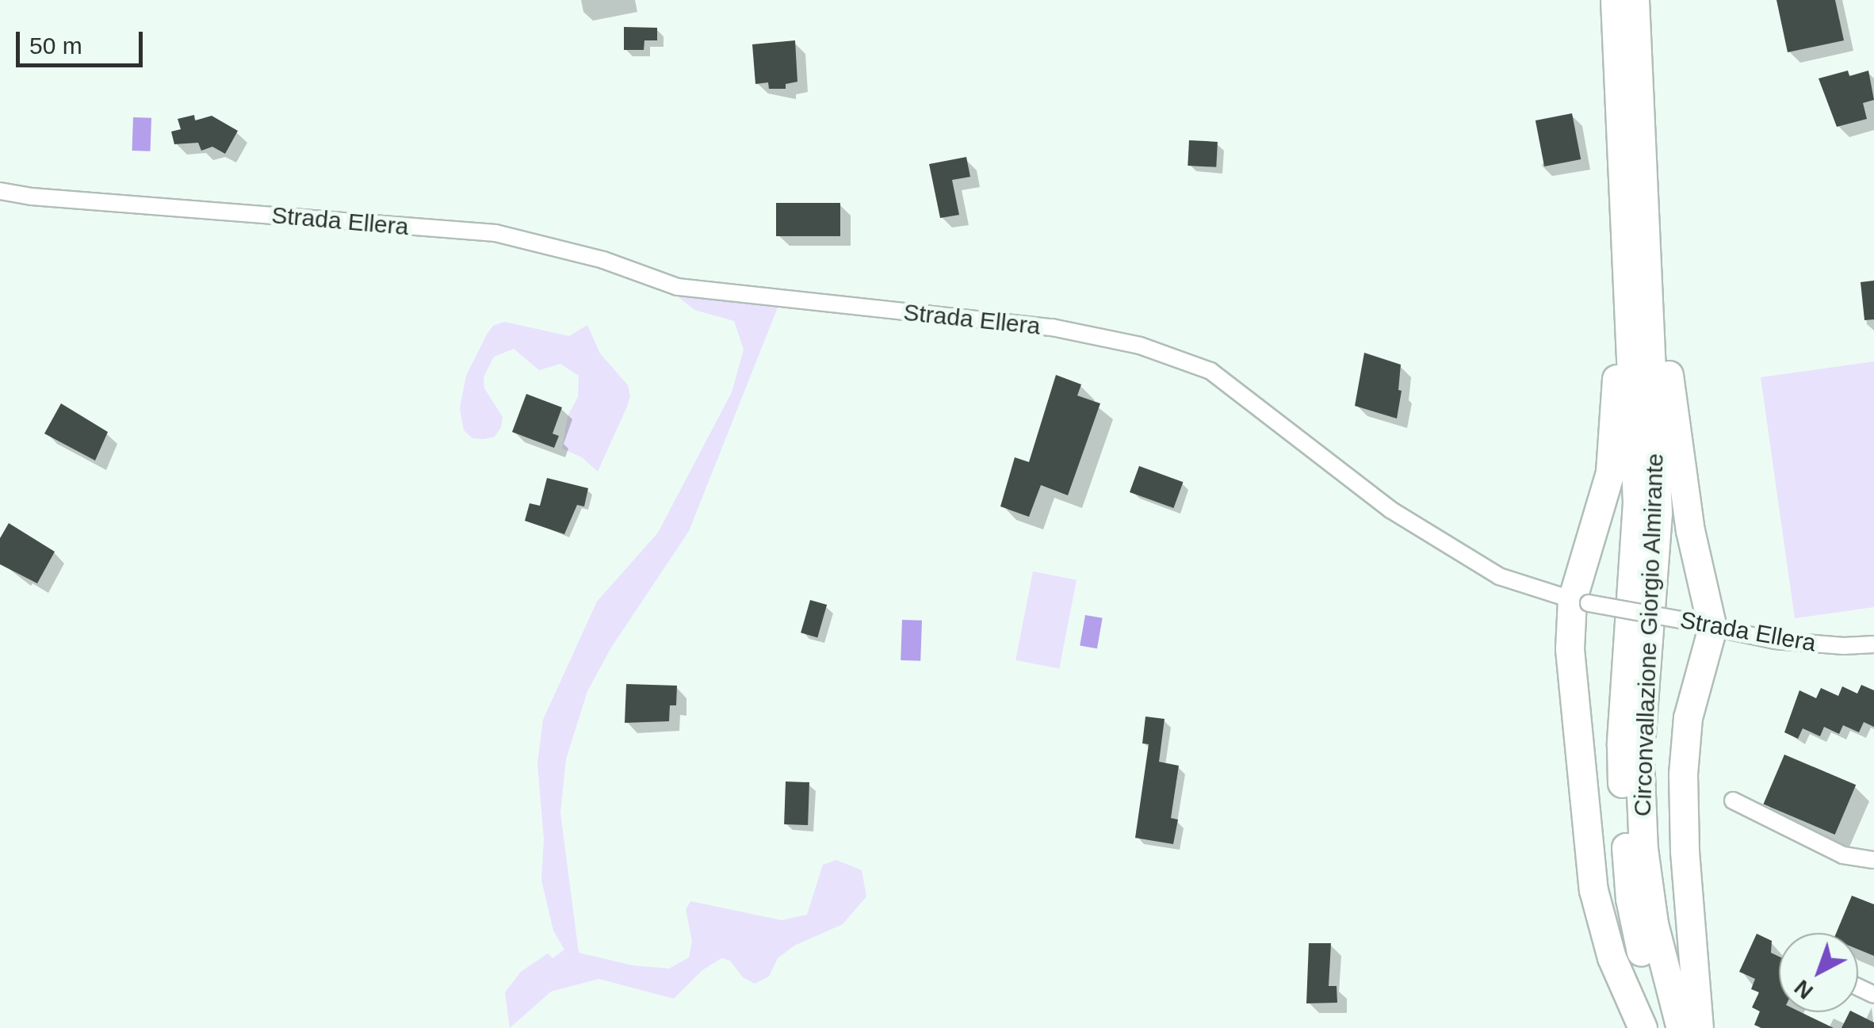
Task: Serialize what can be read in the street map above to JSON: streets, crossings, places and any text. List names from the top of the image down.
{
  "streets": {
    "highway": ["Circonvallazione Giorgio Almirante"],
    "street": ["Strada Ellera"]
  },
  "scale_bar": "50 m",
  "north": "bottom left"
}
